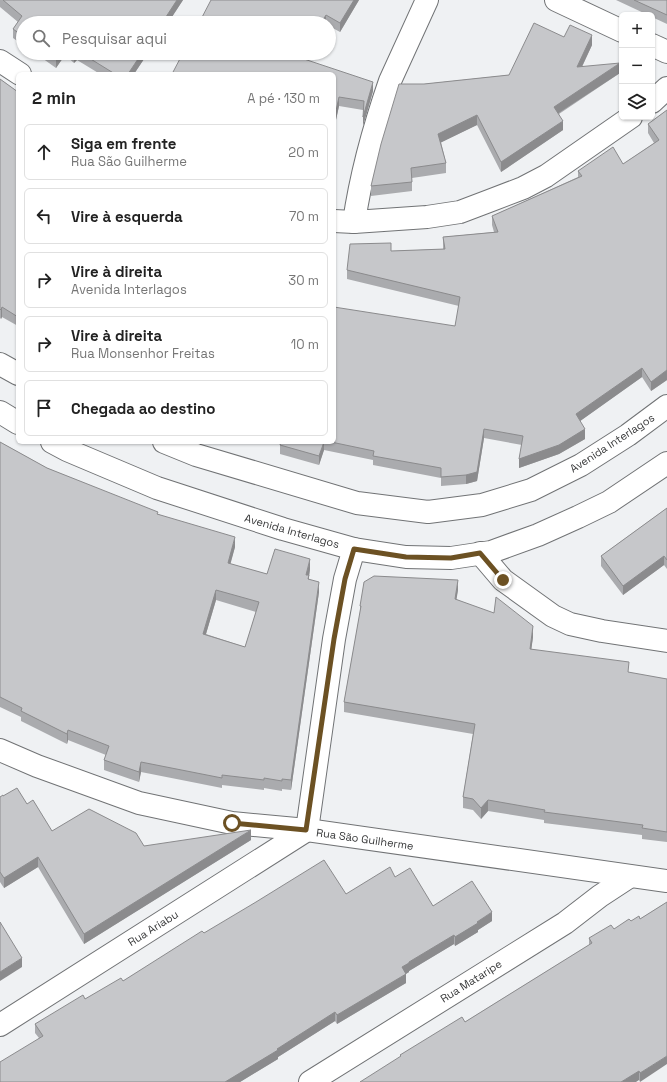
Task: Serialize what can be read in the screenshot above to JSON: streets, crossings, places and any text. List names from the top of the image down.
{
  "streets": {
    "street": [
      "Avenida Interlagos",
      "Rua São Guilherme",
      "Rua Ariabu",
      "Rua Mataripe"
    ]
  },
  "crossings": [
    ["Rua São Guilherme", "Rua Ariabu"],
    ["Rua São Guilherme", "Rua Mataripe"]
  ],
  "page": {
    "map_buttons": ["+", "−"],
    "search": "Pesquisar aqui",
    "heading": ["2 min", "A pé · 130 m"],
    "list": [
      ["Siga em frente", "Rua São Guilherme", "20 m"],
      ["Vire à esquerda", "70 m"],
      ["Vire à direita", "Avenida Interlagos", "30 m"],
      ["Vire à direita", "Rua Monsenhor Freitas", "10 m"],
      "Chegada ao destino"
    ]
  }
}
